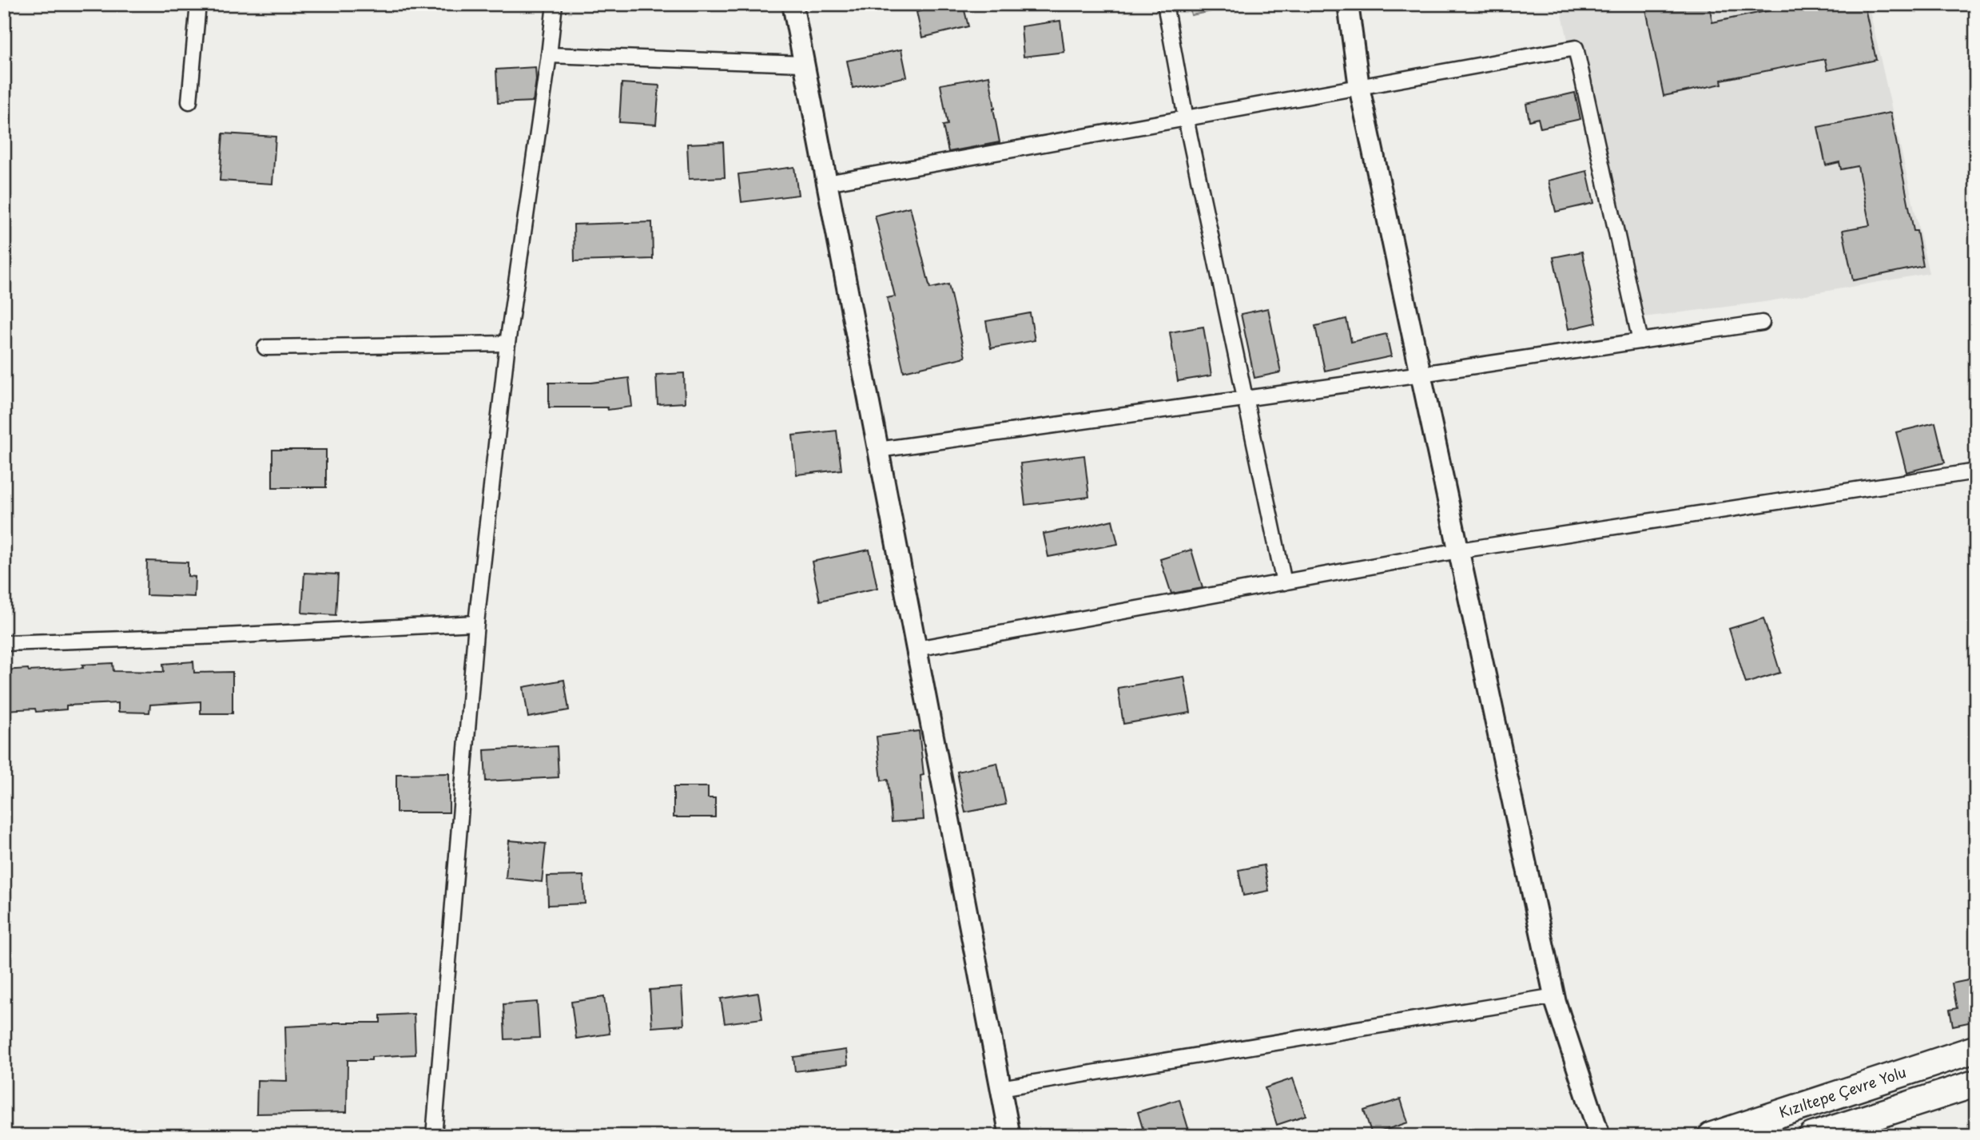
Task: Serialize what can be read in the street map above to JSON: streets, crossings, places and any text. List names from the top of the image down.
{
  "streets": {
    "highway": ["Kızıltepe Çevre Yolu"]
  }
}
